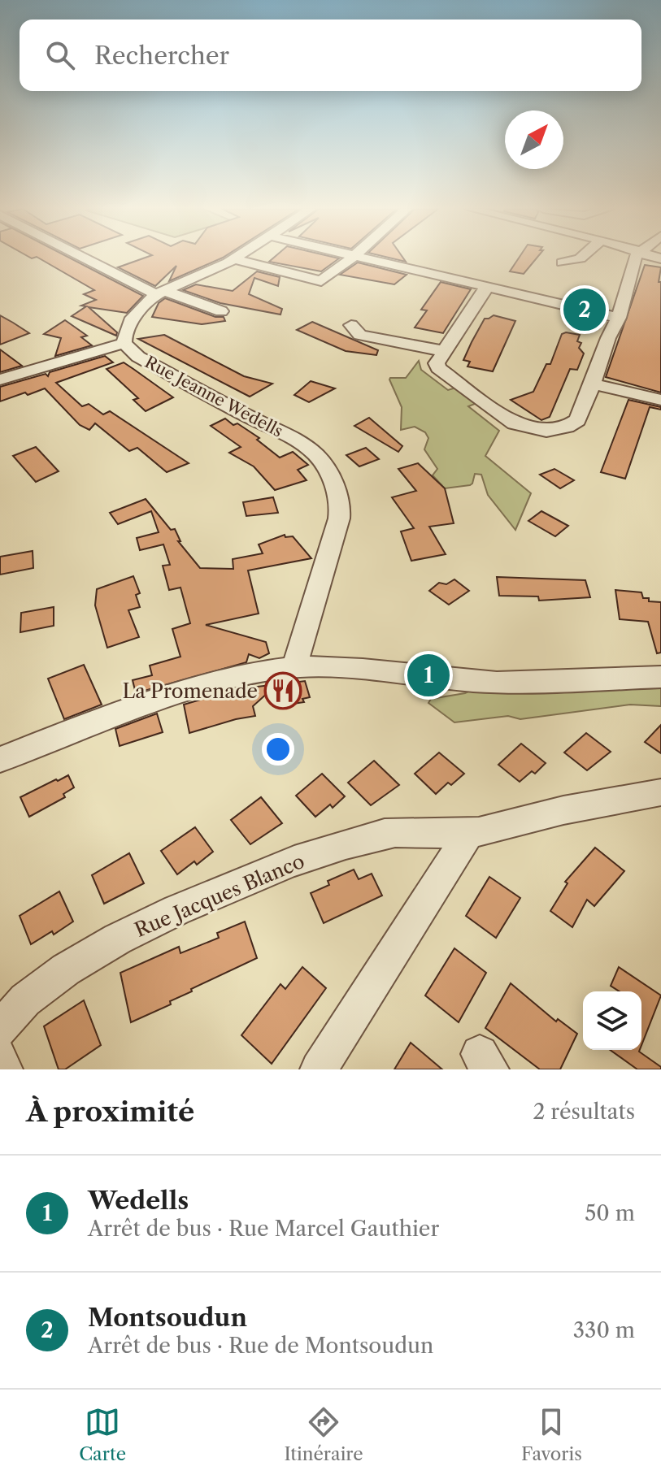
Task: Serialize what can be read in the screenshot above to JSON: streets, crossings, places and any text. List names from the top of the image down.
{
  "streets": {
    "street": ["Rue Jeanne Wedells", "Rue Jacques Blanco"]
  },
  "places": {
    "restaurant": ["La Promenade"]
  },
  "north": "top right",
  "page": {
    "search": "Rechercher",
    "pins": ["2", "1"],
    "heading": ["À proximité", "2 résultats"],
    "list": [
      {
        "mark": "1",
        "name": "Wedells",
        "note": "Arrêt de bus · Rue Marcel Gauthier",
        "value": "50 m"
      },
      {
        "mark": "2",
        "name": "Montsoudun",
        "note": "Arrêt de bus · Rue de Montsoudun",
        "value": "330 m"
      }
    ],
    "nav": ["Carte", "Itinéraire", "Favoris"]
  }
}
